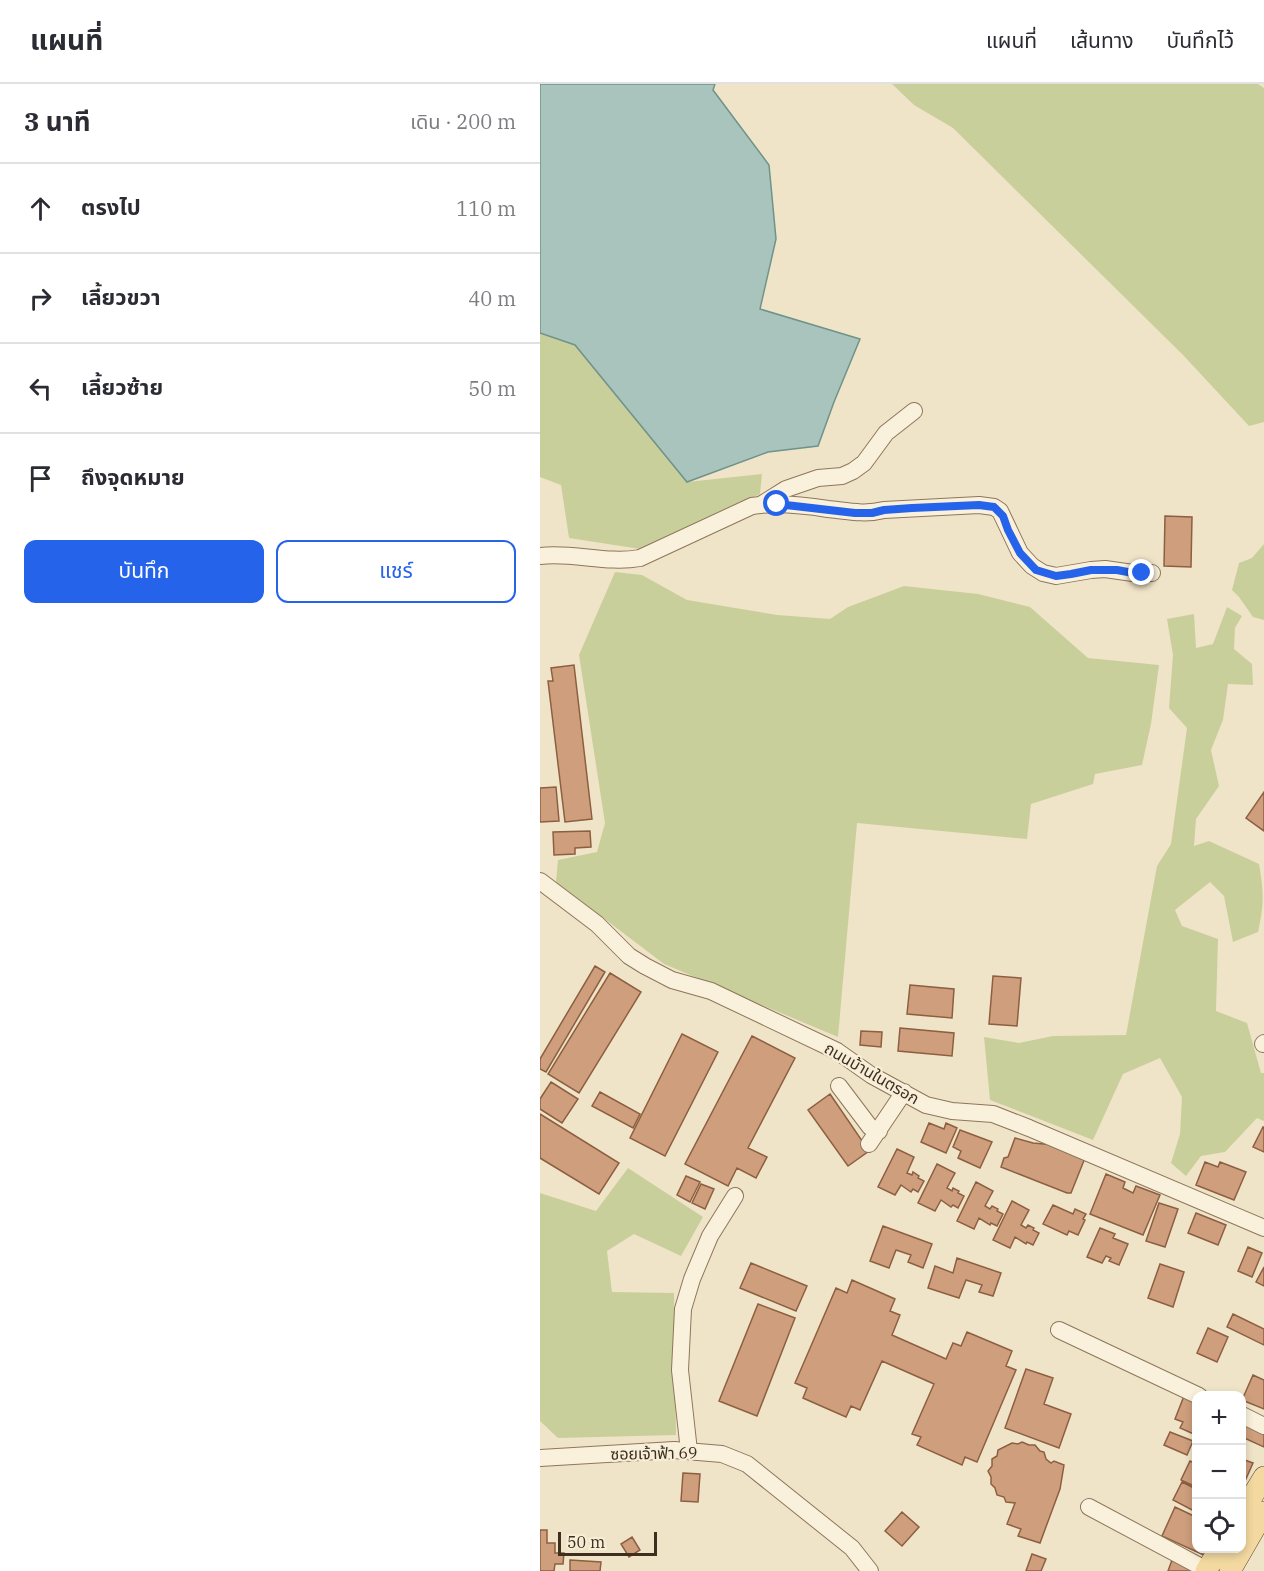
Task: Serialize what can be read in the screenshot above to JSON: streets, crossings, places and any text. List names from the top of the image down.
{
  "streets": {
    "street": ["ถนนบ้านในตรอก", "ซอยเจ้าฟ้า 69"]
  },
  "scale_bar": "50 m",
  "page": {
    "header": "แผนที่",
    "nav": ["แผนที่", "เส้นทาง", "บันทึกไว้"],
    "heading": ["3 นาที", "เดิน · 200 m"],
    "list": [
      ["ตรงไป", "110 m"],
      ["เลี้ยวขวา", "40 m"],
      ["เลี้ยวซ้าย", "50 m"],
      "ถึงจุดหมาย"
    ],
    "buttons": ["บันทึก", "แชร์"],
    "map_buttons": ["+", "−"],
    "scale": "50 m"
  }
}
